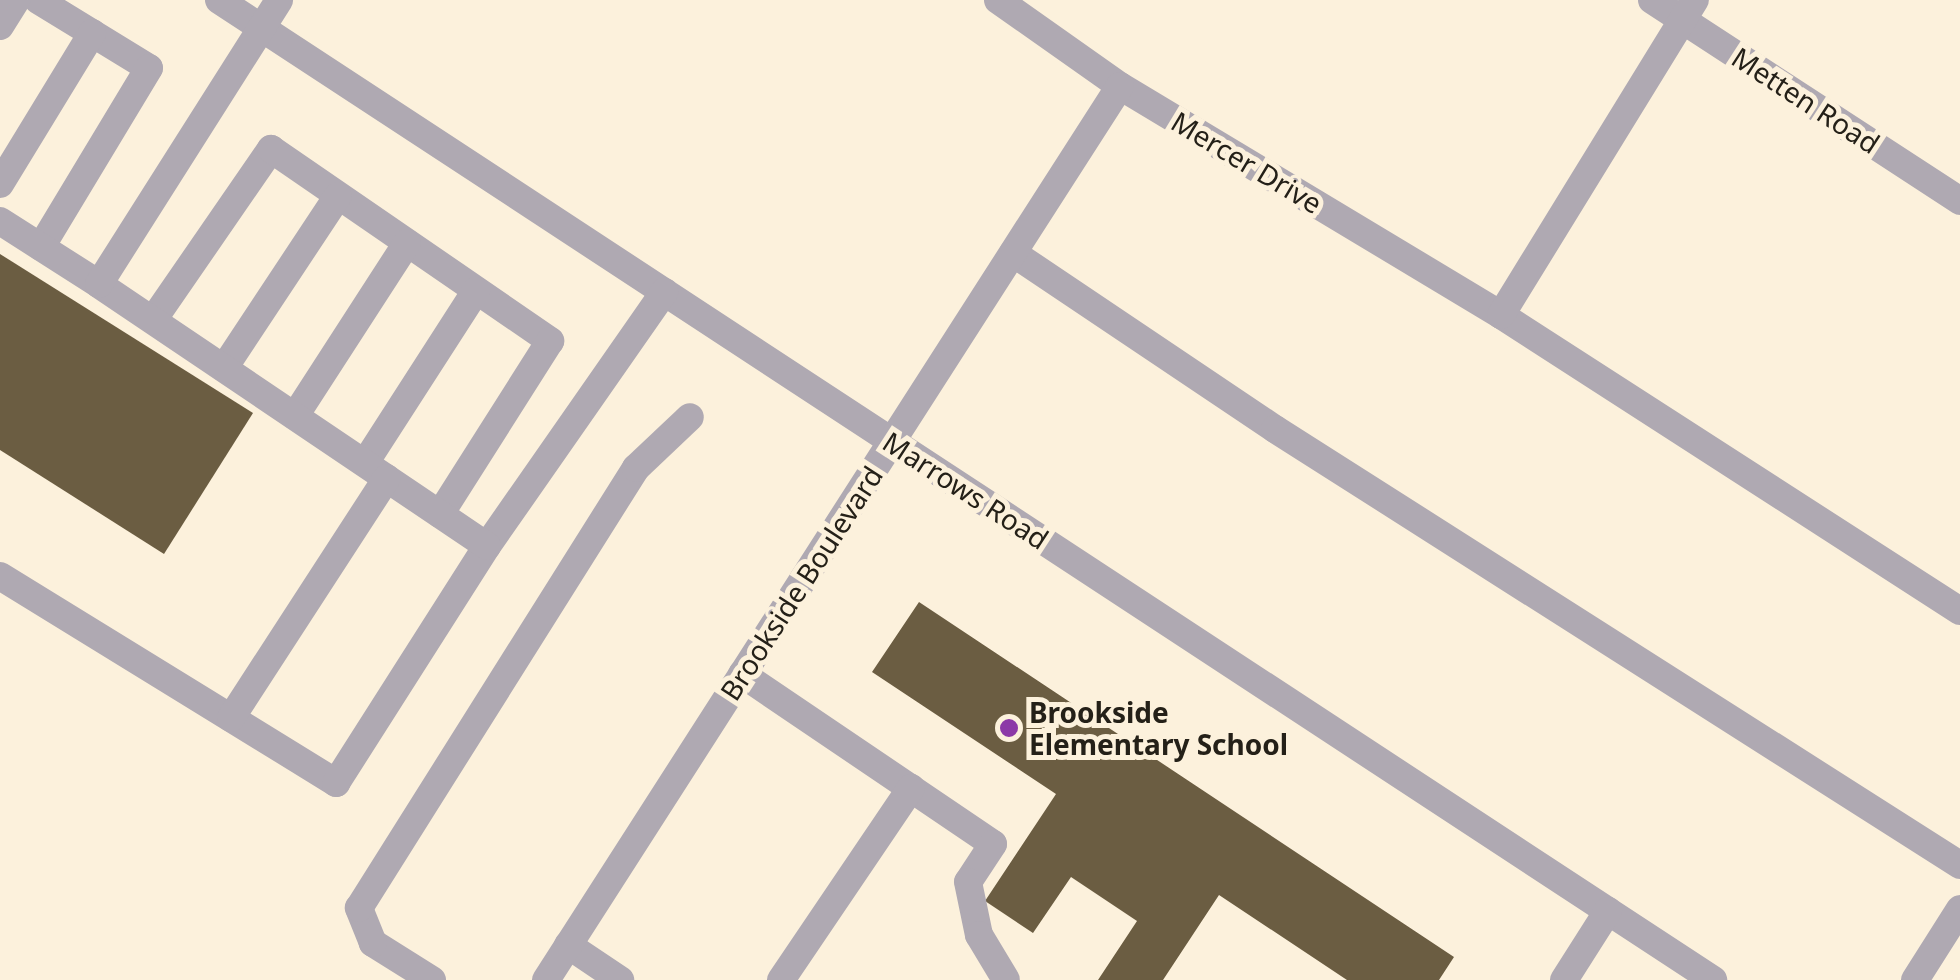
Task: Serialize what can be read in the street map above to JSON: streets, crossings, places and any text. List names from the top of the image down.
{
  "streets": {
    "street": [
      "Metten Road",
      "Mercer Drive",
      "Marrows Road",
      "Brookside Boulevard"
    ]
  },
  "crossings": [
    ["Mercer Drive", "Brookside Boulevard"],
    ["Marrows Road", "Brookside Boulevard"]
  ],
  "places": ["Brookside Elementary School"]
}
